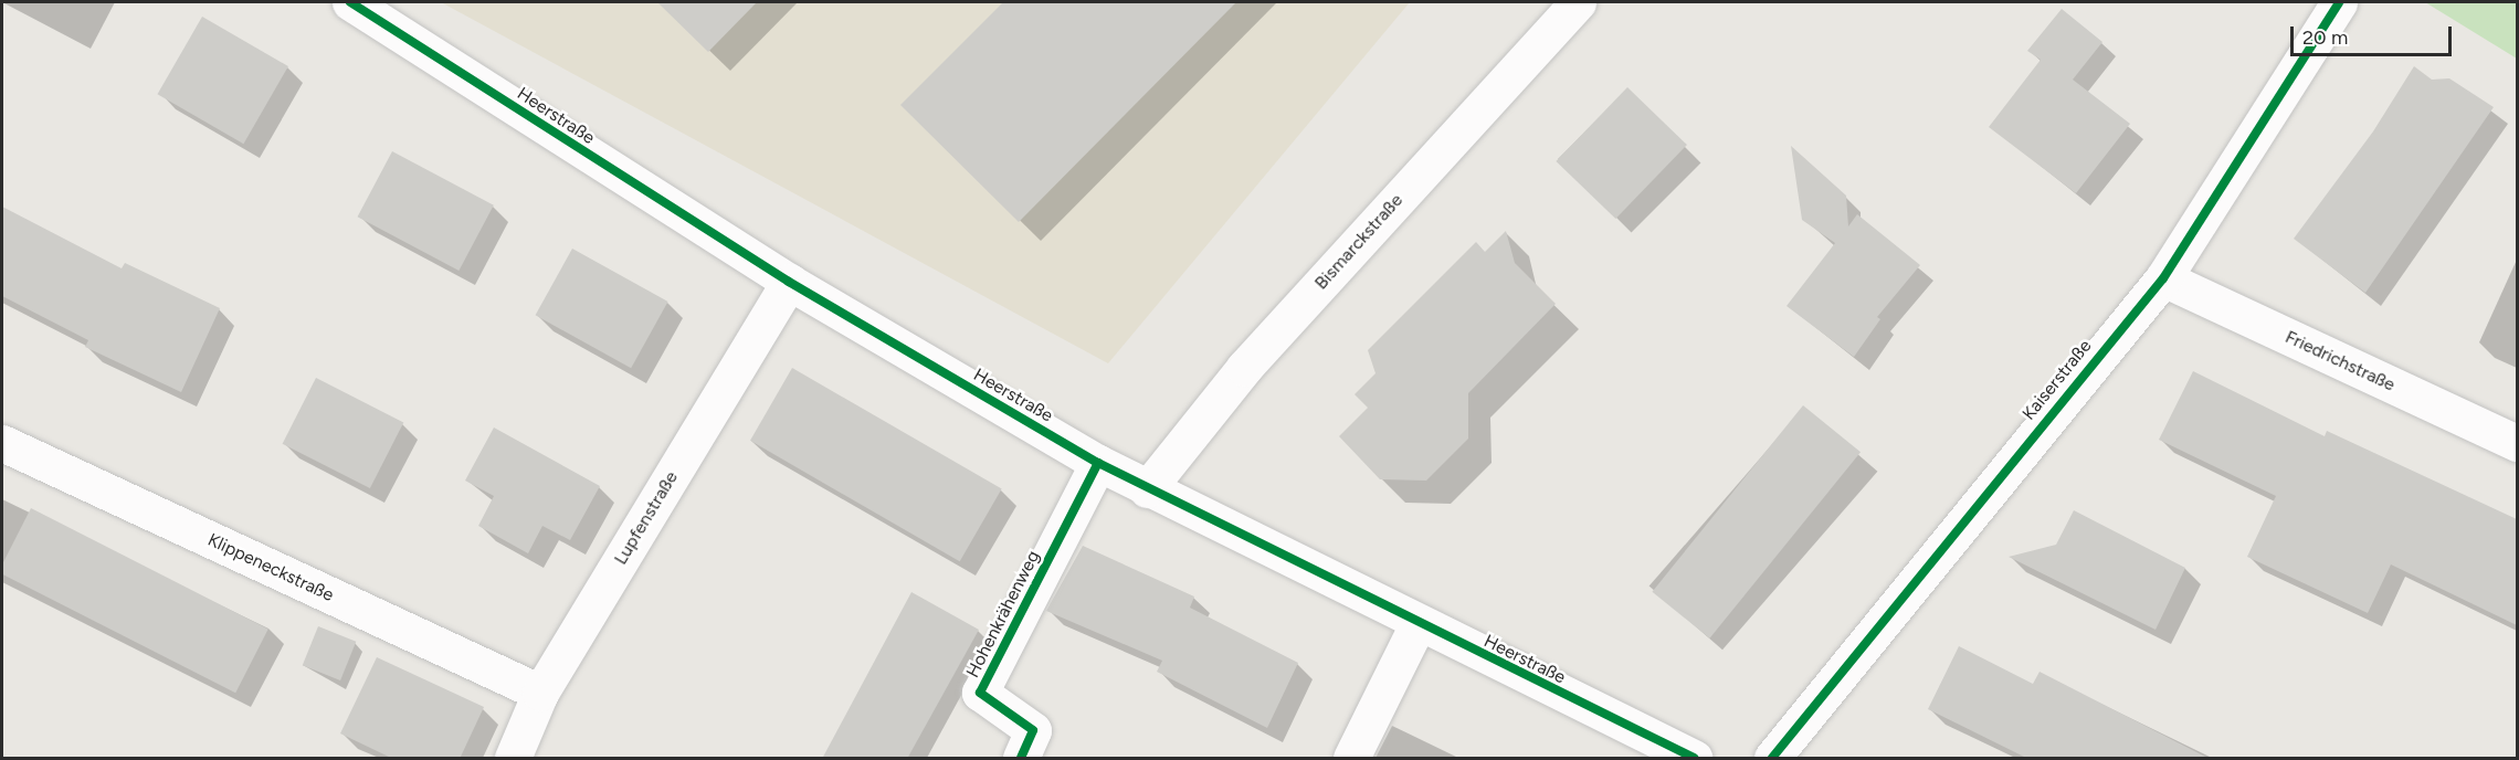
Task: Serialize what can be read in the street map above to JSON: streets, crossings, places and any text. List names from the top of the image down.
{
  "streets": {
    "street": [
      "Heerstraße",
      "Bismarckstraße",
      "Friedrichstraße",
      "Kaiserstraße",
      "Lupfenstraße",
      "Klippeneckstraße",
      "Hohenkrähenweg"
    ]
  },
  "crossings": [
    ["Heerstraße", "Bismarckstraße"],
    ["Heerstraße", "Lupfenstraße"],
    ["Heerstraße", "Hohenkrähenweg"],
    ["Friedrichstraße", "Kaiserstraße"],
    ["Lupfenstraße", "Klippeneckstraße"]
  ],
  "scale_bar": "20 m"
}
